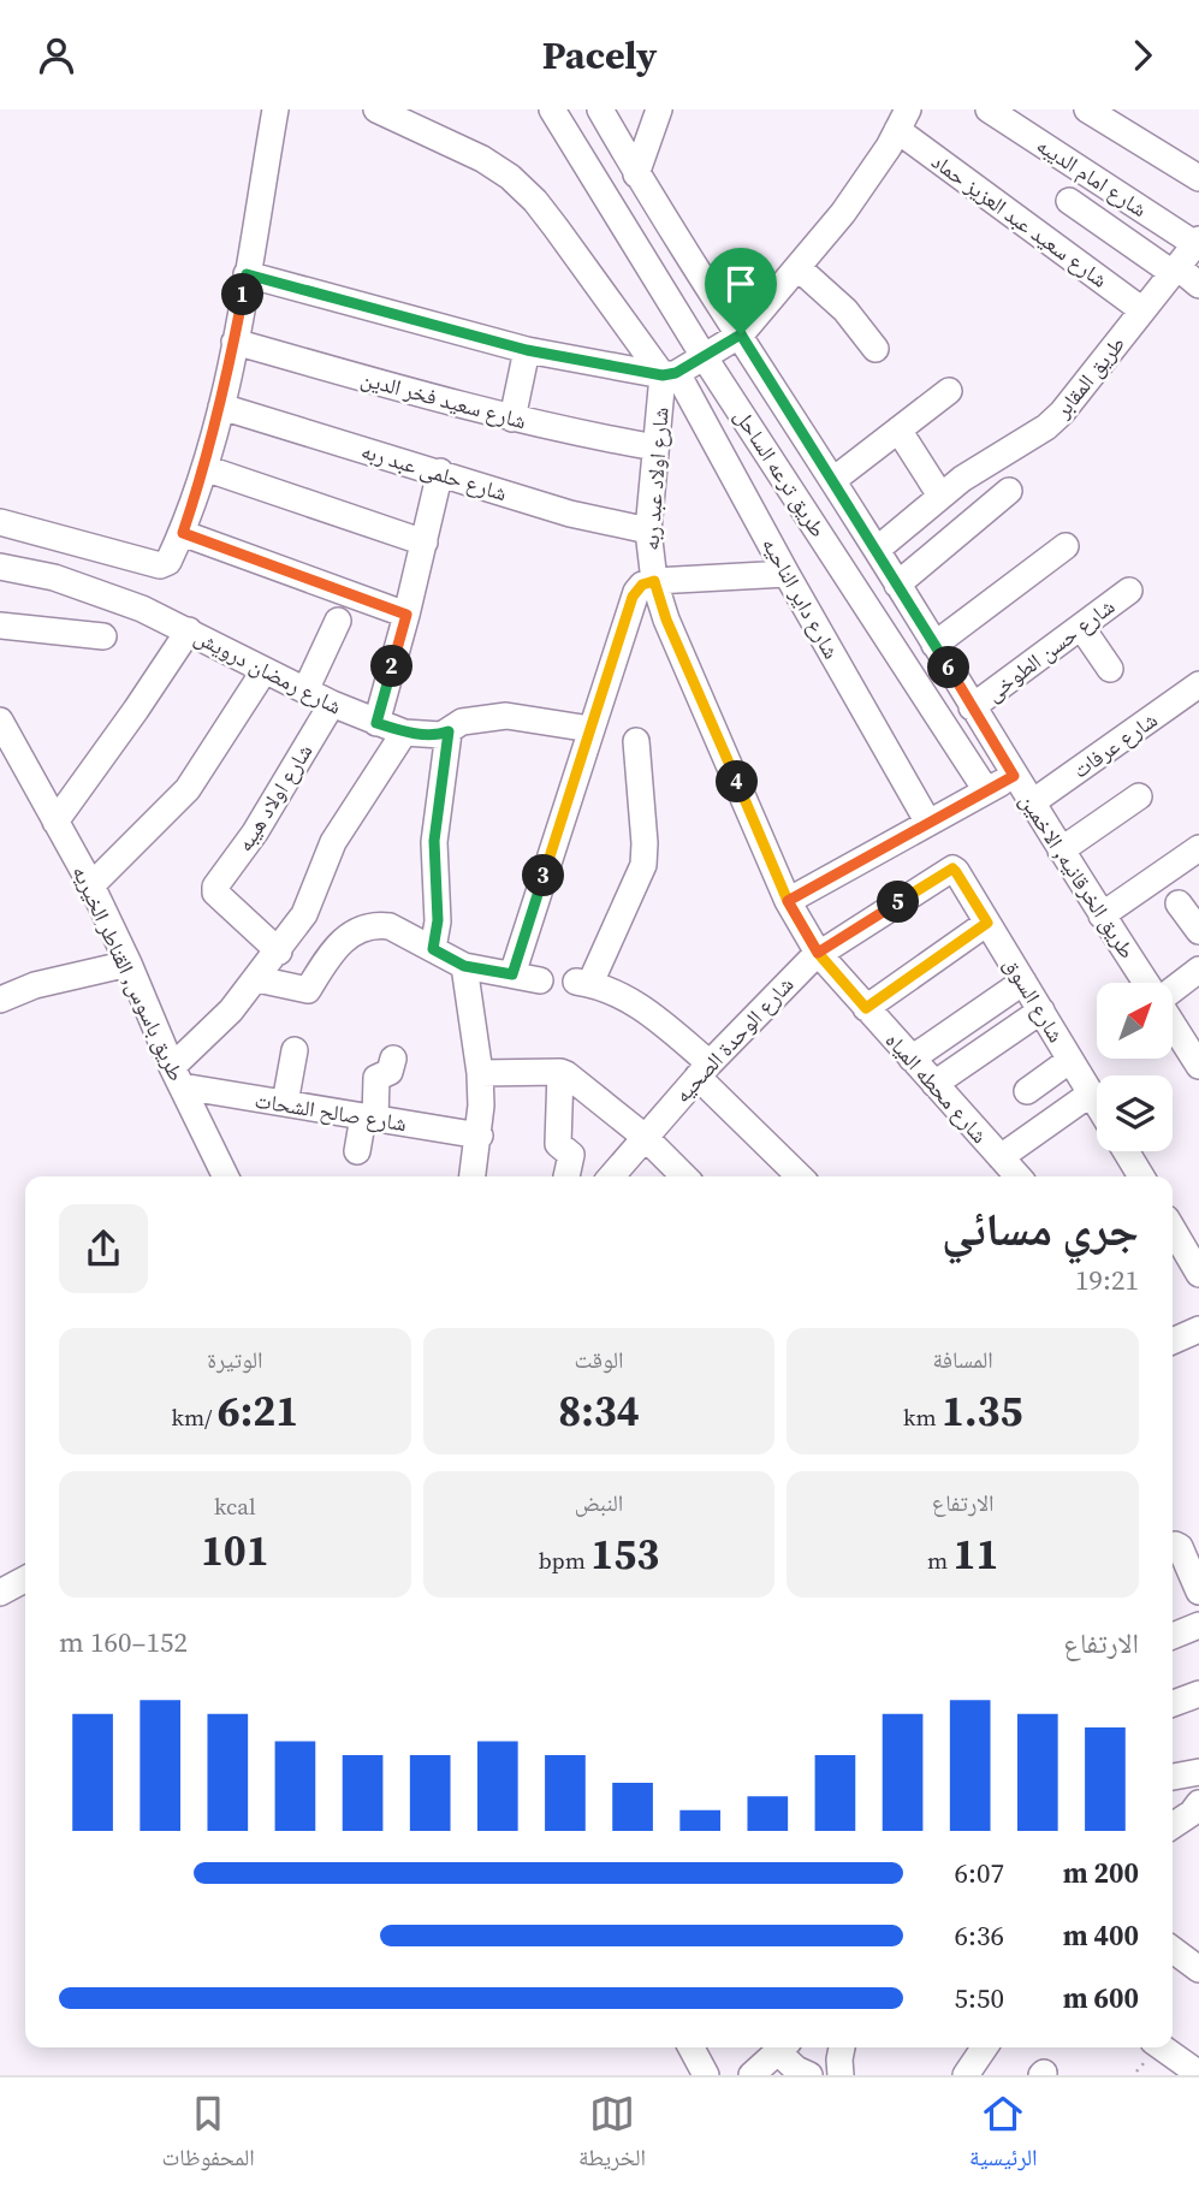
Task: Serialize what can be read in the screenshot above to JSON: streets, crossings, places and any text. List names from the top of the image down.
{
  "streets": {
    "street": [
      "شارع امام الديبه",
      "شارع سعيد عبد العزيز حماد",
      "طريق المقابر",
      "شارع سعيد فخر الدين",
      "شارع حلمى عبد ربه",
      "طريق ترعه الساحل",
      "شارع اولاد عبد ربه",
      "شارع داير الناحيه",
      "شارع حسن الطوخى",
      "شارع رمضان درويش",
      "شارع عرفات",
      "شارع اولاد هيبه",
      "طريق الخرقانيه, الاخمين",
      "طريق باسوس, القناطر الخيريه",
      "شارع السوق",
      "شارع الوحدة الصحيه",
      "شارع محطه المياه",
      "شارع صالح الشحات"
    ]
  },
  "crossings": [
    ["شارع امام الديبه", "طريق المقابر"],
    ["شارع سعيد عبد العزيز حماد", "طريق المقابر"],
    ["طريق المقابر", "طريق الخرقانيه, الاخمين"],
    ["شارع سعيد فخر الدين", "شارع اولاد عبد ربه"],
    ["شارع حلمى عبد ربه", "شارع اولاد عبد ربه"],
    ["شارع اولاد عبد ربه", "شارع داير الناحيه"],
    ["شارع اولاد عبد ربه", "شارع محطه المياه"],
    ["شارع حسن الطوخى", "طريق الخرقانيه, الاخمين"],
    ["شارع رمضان درويش", "شارع اولاد هيبه"],
    ["شارع عرفات", "طريق الخرقانيه, الاخمين"],
    ["طريق باسوس, القناطر الخيريه", "شارع صالح الشحات"],
    ["شارع السوق", "شارع الوحدة الصحيه"],
    ["شارع الوحدة الصحيه", "شارع محطه المياه"]
  ],
  "north": "top right",
  "page": {
    "header": "Pacely",
    "pins": [
      "1",
      "2",
      "6",
      "4",
      "3",
      "5"
    ],
    "heading": ["جري مسائي", "19:21"],
    "stats": [
      ["المسافة", "1.35 km"],
      ["الوقت", "8:34"],
      ["الوتيرة", "6:21 /km"],
      ["الارتفاع", "11 m"],
      ["النبض", "153 bpm"],
      ["kcal", "101"]
    ],
    "chart": ["الارتفاع", "152–160 m"],
    "list": [
      {
        "name": "200 m",
        "note": "6:07"
      },
      {
        "name": "400 m",
        "note": "6:36"
      },
      {
        "name": "600 m",
        "note": "5:50"
      }
    ],
    "tabs": ["الرئيسية", "الخريطة", "المحفوظات"]
  }
}
